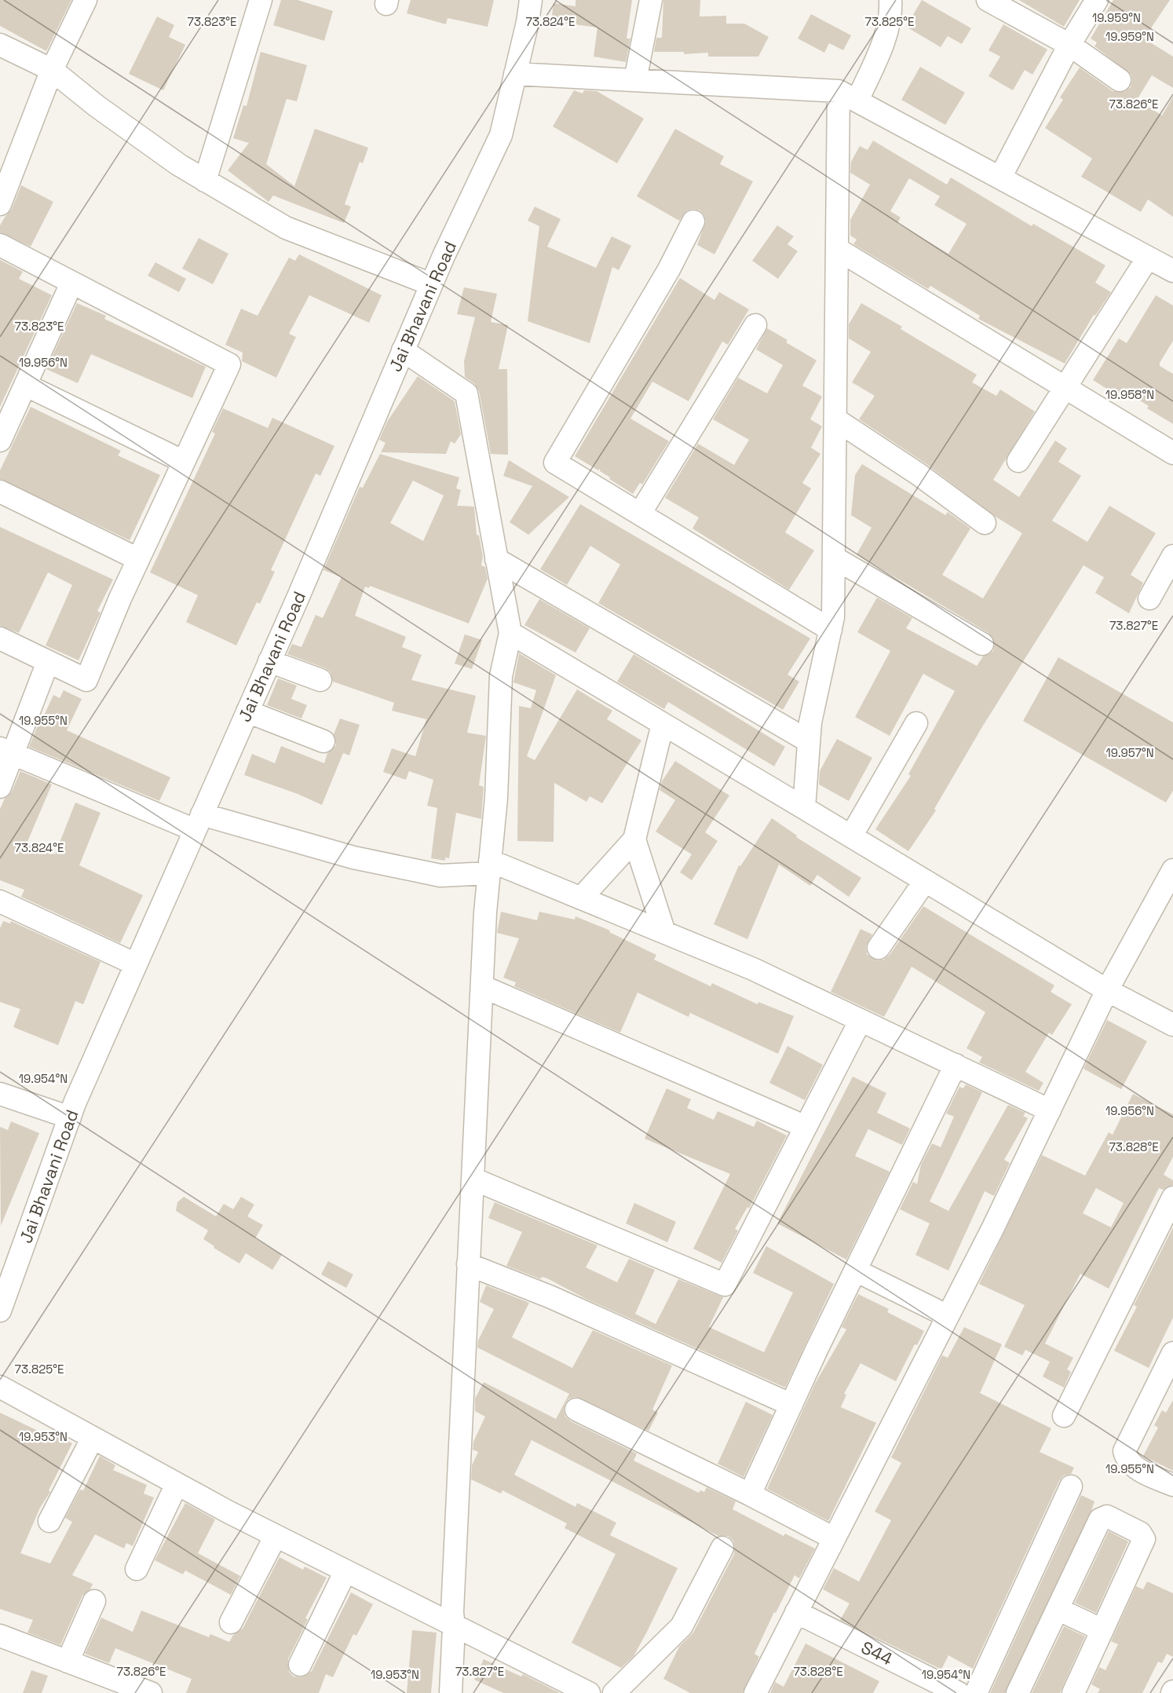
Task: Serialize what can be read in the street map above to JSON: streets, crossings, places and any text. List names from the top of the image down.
{
  "streets": {
    "street": ["Jai Bhavani Road", "S44"]
  },
  "coordinates": [
    "19.959°N",
    "73.823°E",
    "73.824°E",
    "73.825°E",
    "73.826°E",
    "19.956°N",
    "19.958°N",
    "73.827°E",
    "19.955°N",
    "19.957°N",
    "19.954°N",
    "73.828°E",
    "19.953°N"
  ]
}
